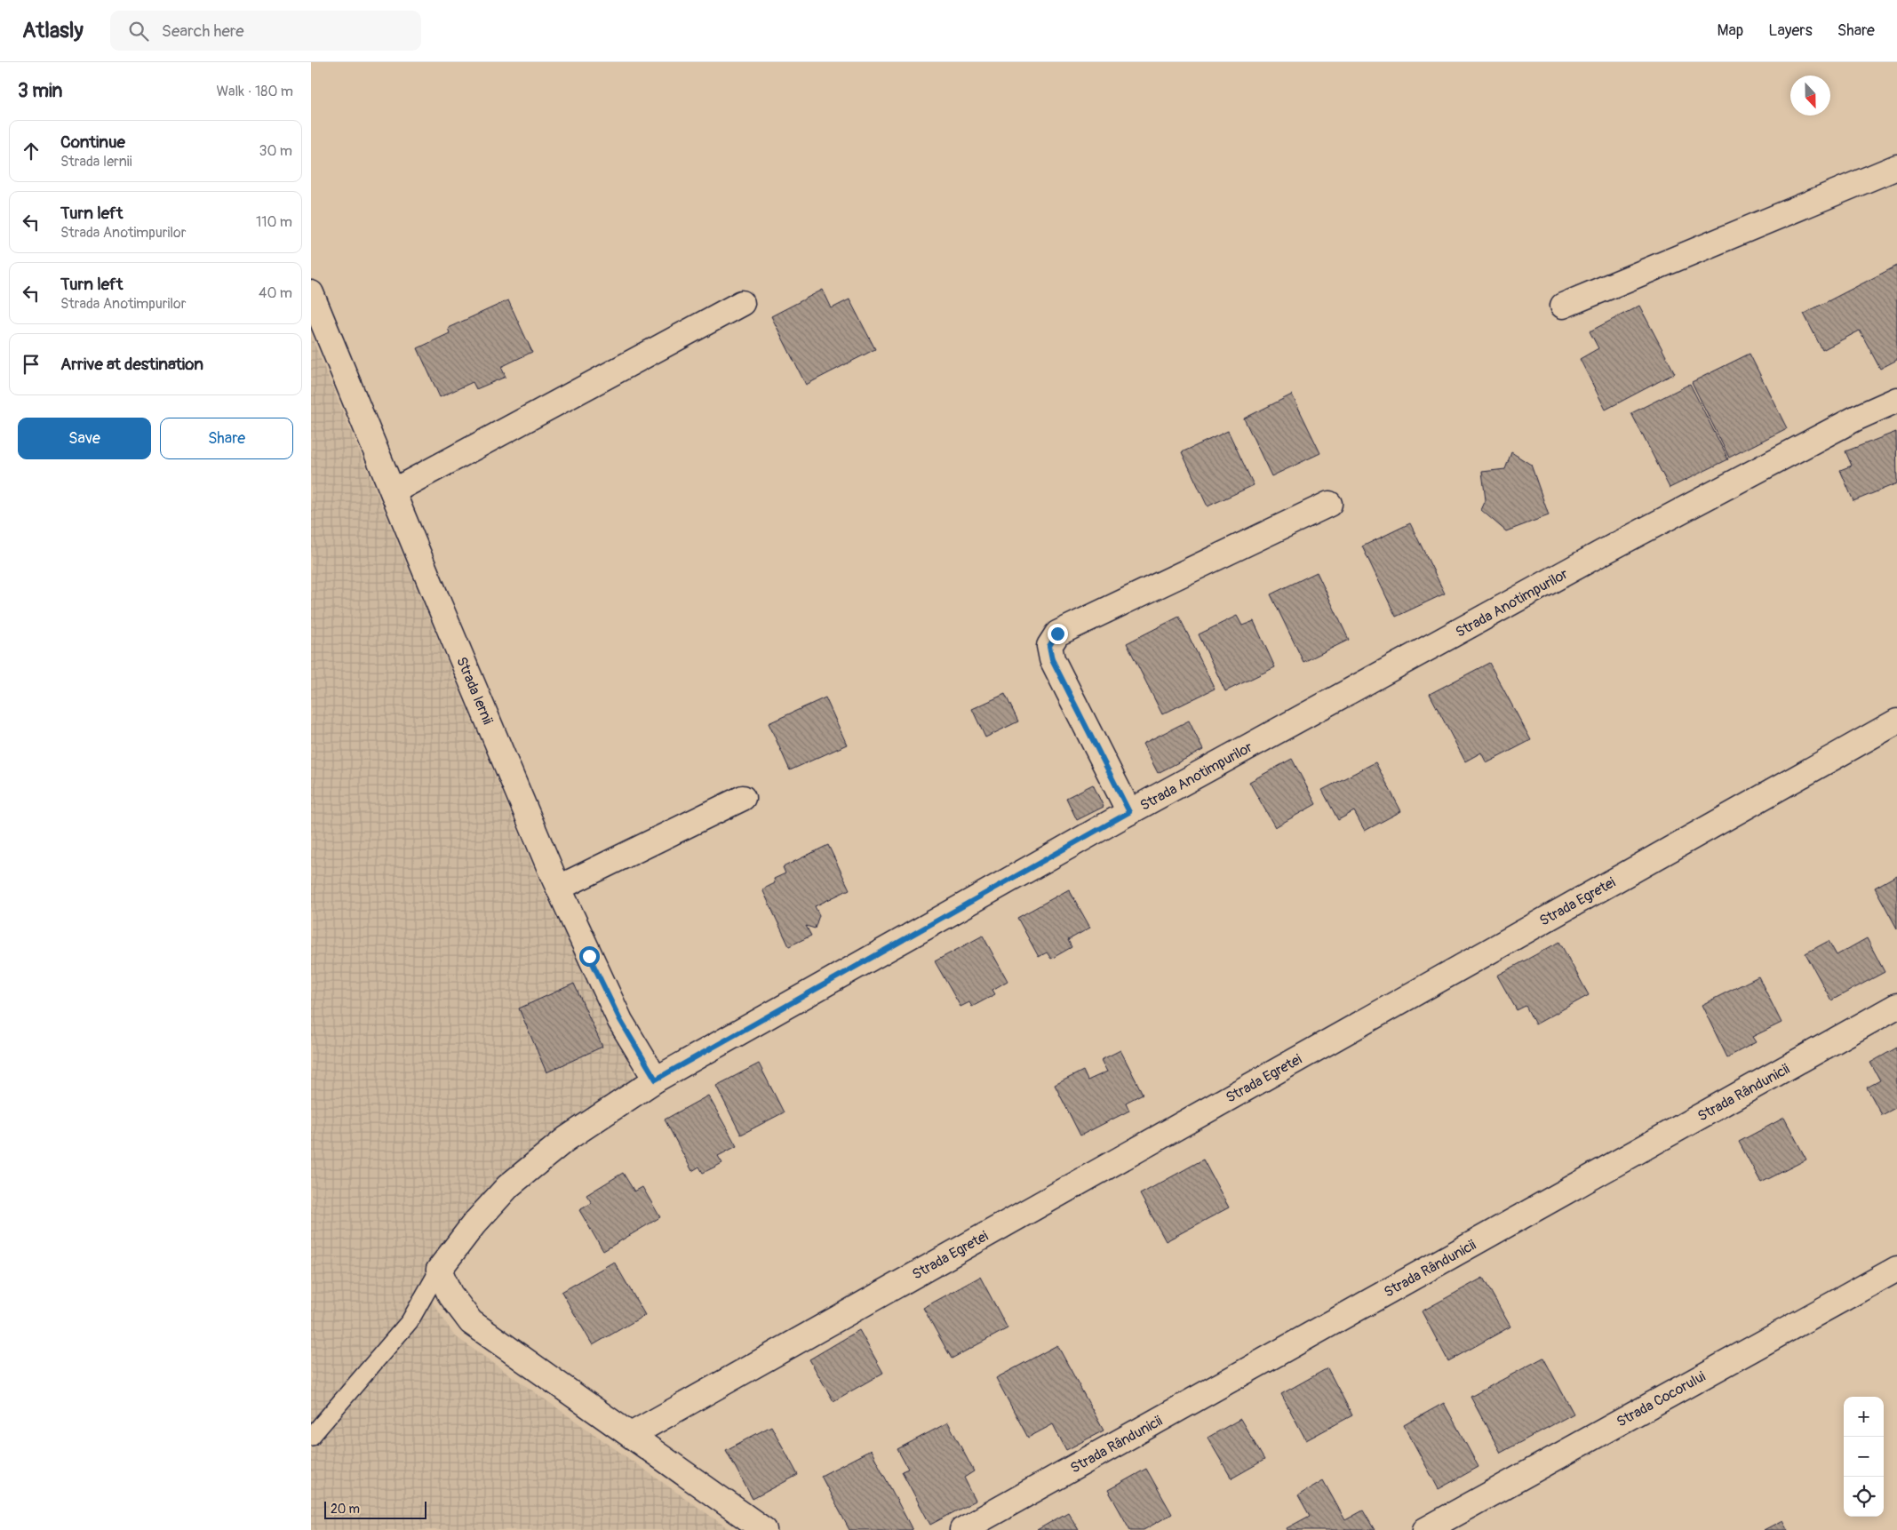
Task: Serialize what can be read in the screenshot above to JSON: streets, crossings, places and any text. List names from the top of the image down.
{
  "streets": {
    "street": [
      "Strada Anotimpurilor",
      "Strada Iernii",
      "Strada Egretei",
      "Strada Rândunicii",
      "Strada Cocorului"
    ]
  },
  "crossings": [
    ["Strada Anotimpurilor", "Strada Iernii"]
  ],
  "scale_bar": "20 m",
  "north": "bottom",
  "page": {
    "header": "Atlasly",
    "search": "Search here",
    "nav": ["Map", "Layers", "Share"],
    "heading": ["3 min", "Walk · 180 m"],
    "list": [
      ["Continue", "Strada Iernii", "30 m"],
      ["Turn left", "Strada Anotimpurilor", "110 m"],
      ["Turn left", "Strada Anotimpurilor", "40 m"],
      "Arrive at destination"
    ],
    "buttons": ["Save", "Share"],
    "map_buttons": ["+", "−"],
    "scale": "20 m"
  }
}
